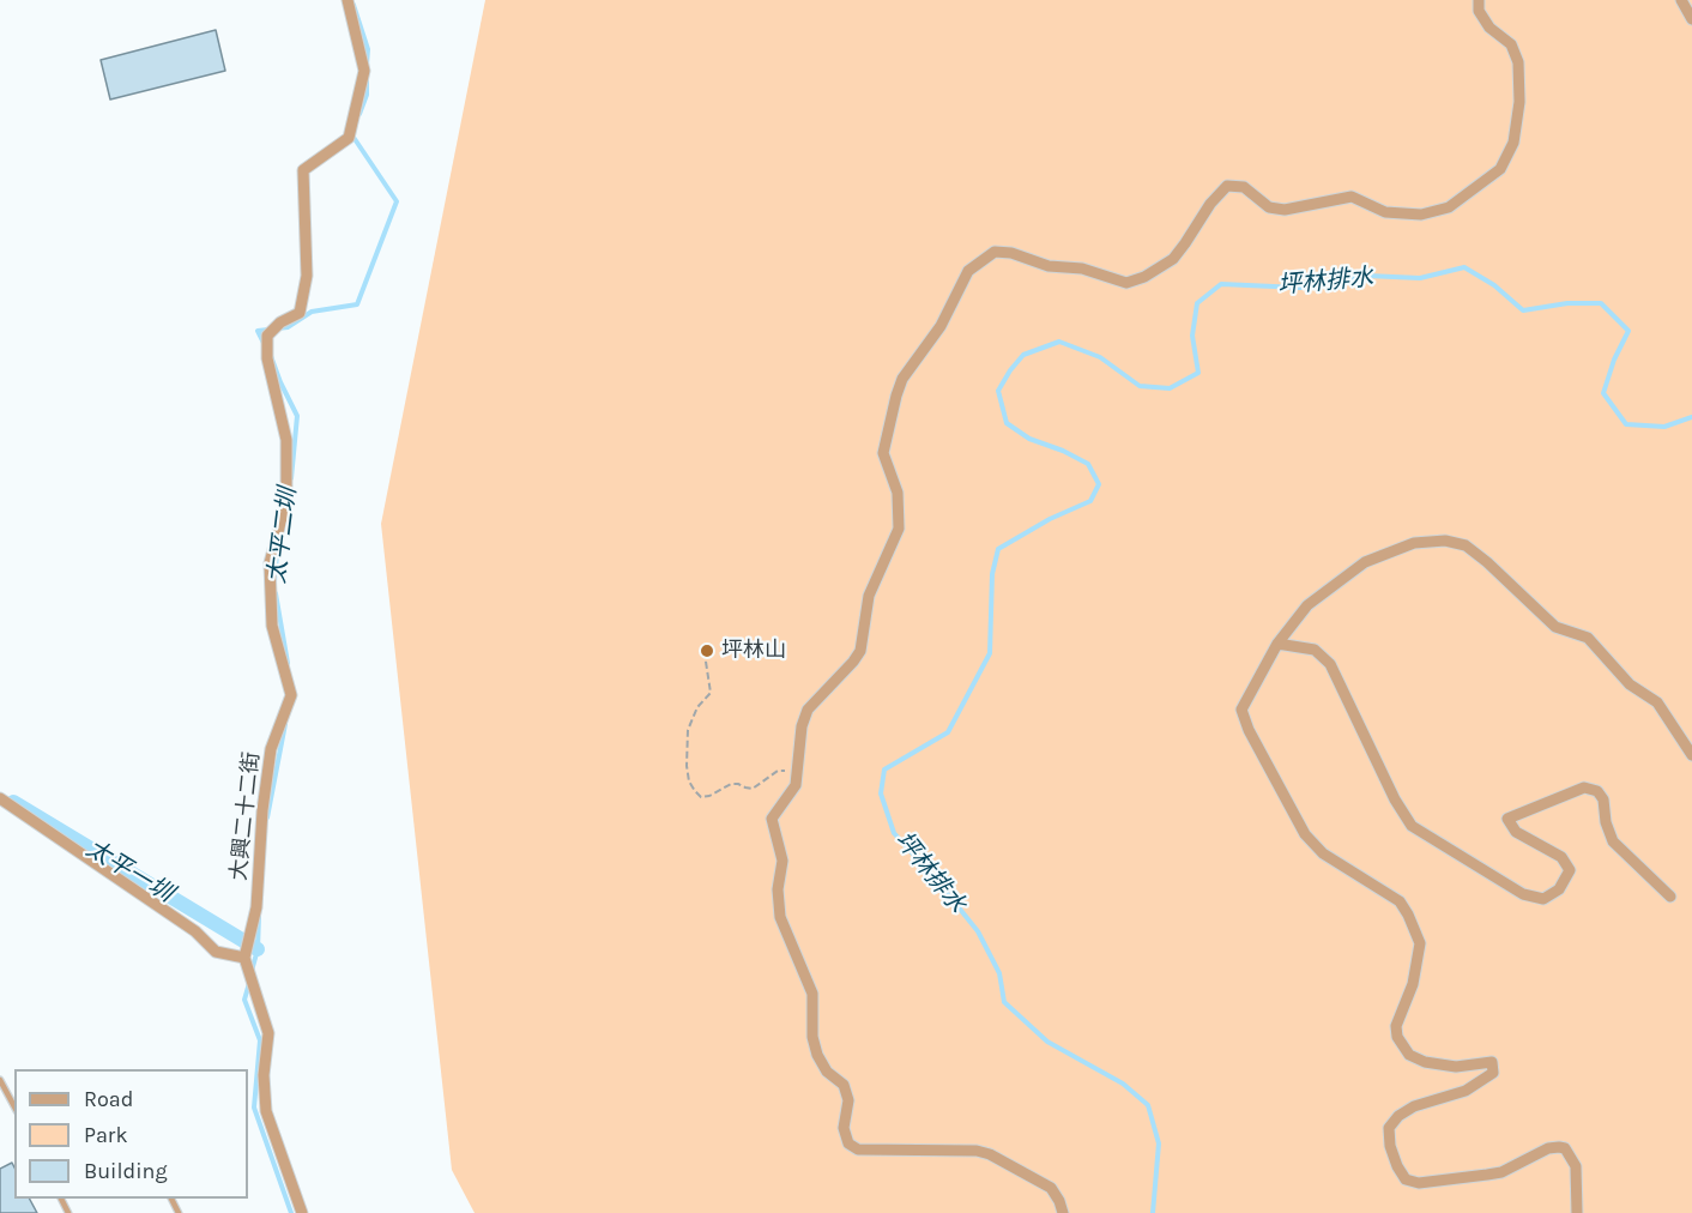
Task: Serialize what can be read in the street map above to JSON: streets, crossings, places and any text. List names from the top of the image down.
{
  "streets": {
    "street": ["大興二十二街"]
  },
  "water": ["坪林排水", "太平二圳", "太平一圳"],
  "places": ["坪林山"],
  "legend": ["Road", "Park", "Building"]
}
